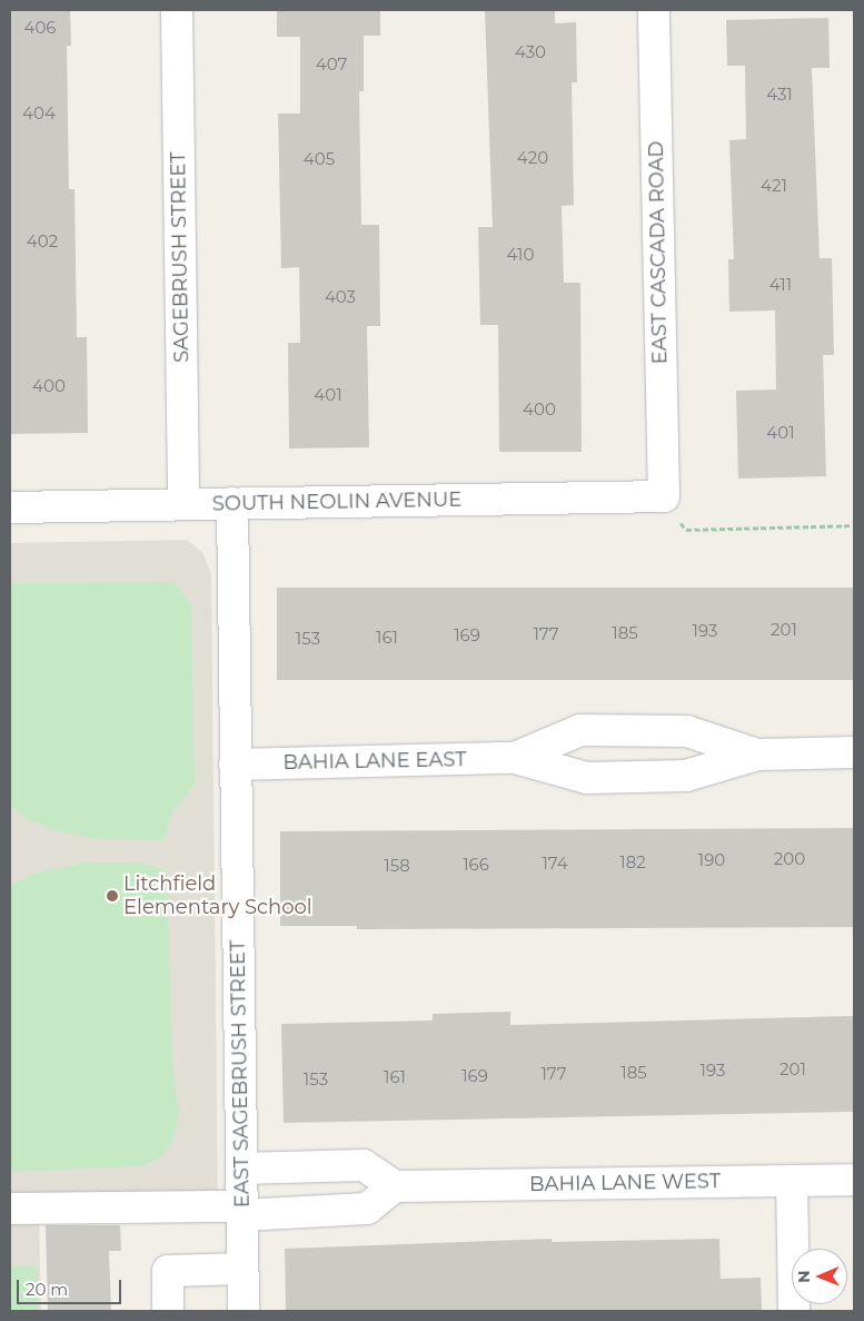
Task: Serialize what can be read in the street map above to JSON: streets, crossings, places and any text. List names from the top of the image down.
{
  "streets": {
    "street": [
      "EAST CASCADA ROAD",
      "SAGEBRUSH STREET",
      "SOUTH NEOLIN AVENUE",
      "BAHIA LANE EAST",
      "EAST SAGEBRUSH STREET",
      "BAHIA LANE WEST"
    ]
  },
  "crossings": [
    ["EAST CASCADA ROAD", "SOUTH NEOLIN AVENUE"],
    ["SAGEBRUSH STREET", "SOUTH NEOLIN AVENUE"],
    ["SOUTH NEOLIN AVENUE", "EAST SAGEBRUSH STREET"],
    ["BAHIA LANE EAST", "EAST SAGEBRUSH STREET"]
  ],
  "places": ["Litchfield Elementary School"],
  "house_numbers": [
    "406",
    "430",
    "407",
    "431",
    "404",
    "420",
    "405",
    "421",
    "402",
    "410",
    "411",
    "403",
    "400",
    "401",
    "400",
    "401",
    "201",
    "193",
    "185",
    "177",
    "169",
    "161",
    "153",
    "200",
    "190",
    "182",
    "174",
    "166",
    "158",
    "201",
    "193",
    "185",
    "177",
    "169",
    "161",
    "153"
  ],
  "scale_bar": "20 m",
  "north": "left"
}
